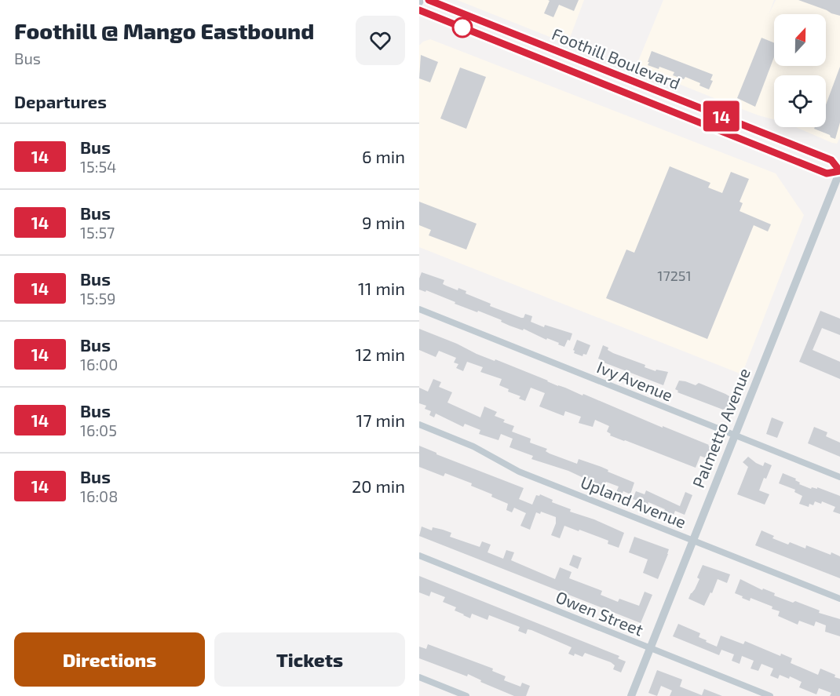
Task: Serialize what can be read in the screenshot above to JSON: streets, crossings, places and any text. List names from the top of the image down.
{
  "streets": {
    "main road": ["Foothill Boulevard"],
    "street": [
      "Ivy Avenue",
      "Palmetto Avenue",
      "Upland Avenue",
      "Owen Street"
    ]
  },
  "crossings": [
    ["Foothill Boulevard", "Palmetto Avenue"],
    ["Ivy Avenue", "Palmetto Avenue"],
    ["Palmetto Avenue", "Upland Avenue"],
    ["Palmetto Avenue", "Owen Street"]
  ],
  "lines": ["bus line 14"],
  "house_numbers": ["17251"],
  "north": "top",
  "page": {
    "heading": [
      ["Foothill @ Mango Eastbound", "Bus"],
      "Departures"
    ],
    "on_map": "14",
    "list": [
      {
        "mark": "14",
        "name": "Bus",
        "note": "15:54",
        "value": "6 min"
      },
      {
        "mark": "14",
        "name": "Bus",
        "note": "15:57",
        "value": "9 min"
      },
      {
        "mark": "14",
        "name": "Bus",
        "note": "15:59",
        "value": "11 min"
      },
      {
        "mark": "14",
        "name": "Bus",
        "note": "16:00",
        "value": "12 min"
      },
      {
        "mark": "14",
        "name": "Bus",
        "note": "16:05",
        "value": "17 min"
      },
      {
        "mark": "14",
        "name": "Bus",
        "note": "16:08",
        "value": "20 min"
      }
    ],
    "buttons": ["Directions", "Tickets"]
  }
}
